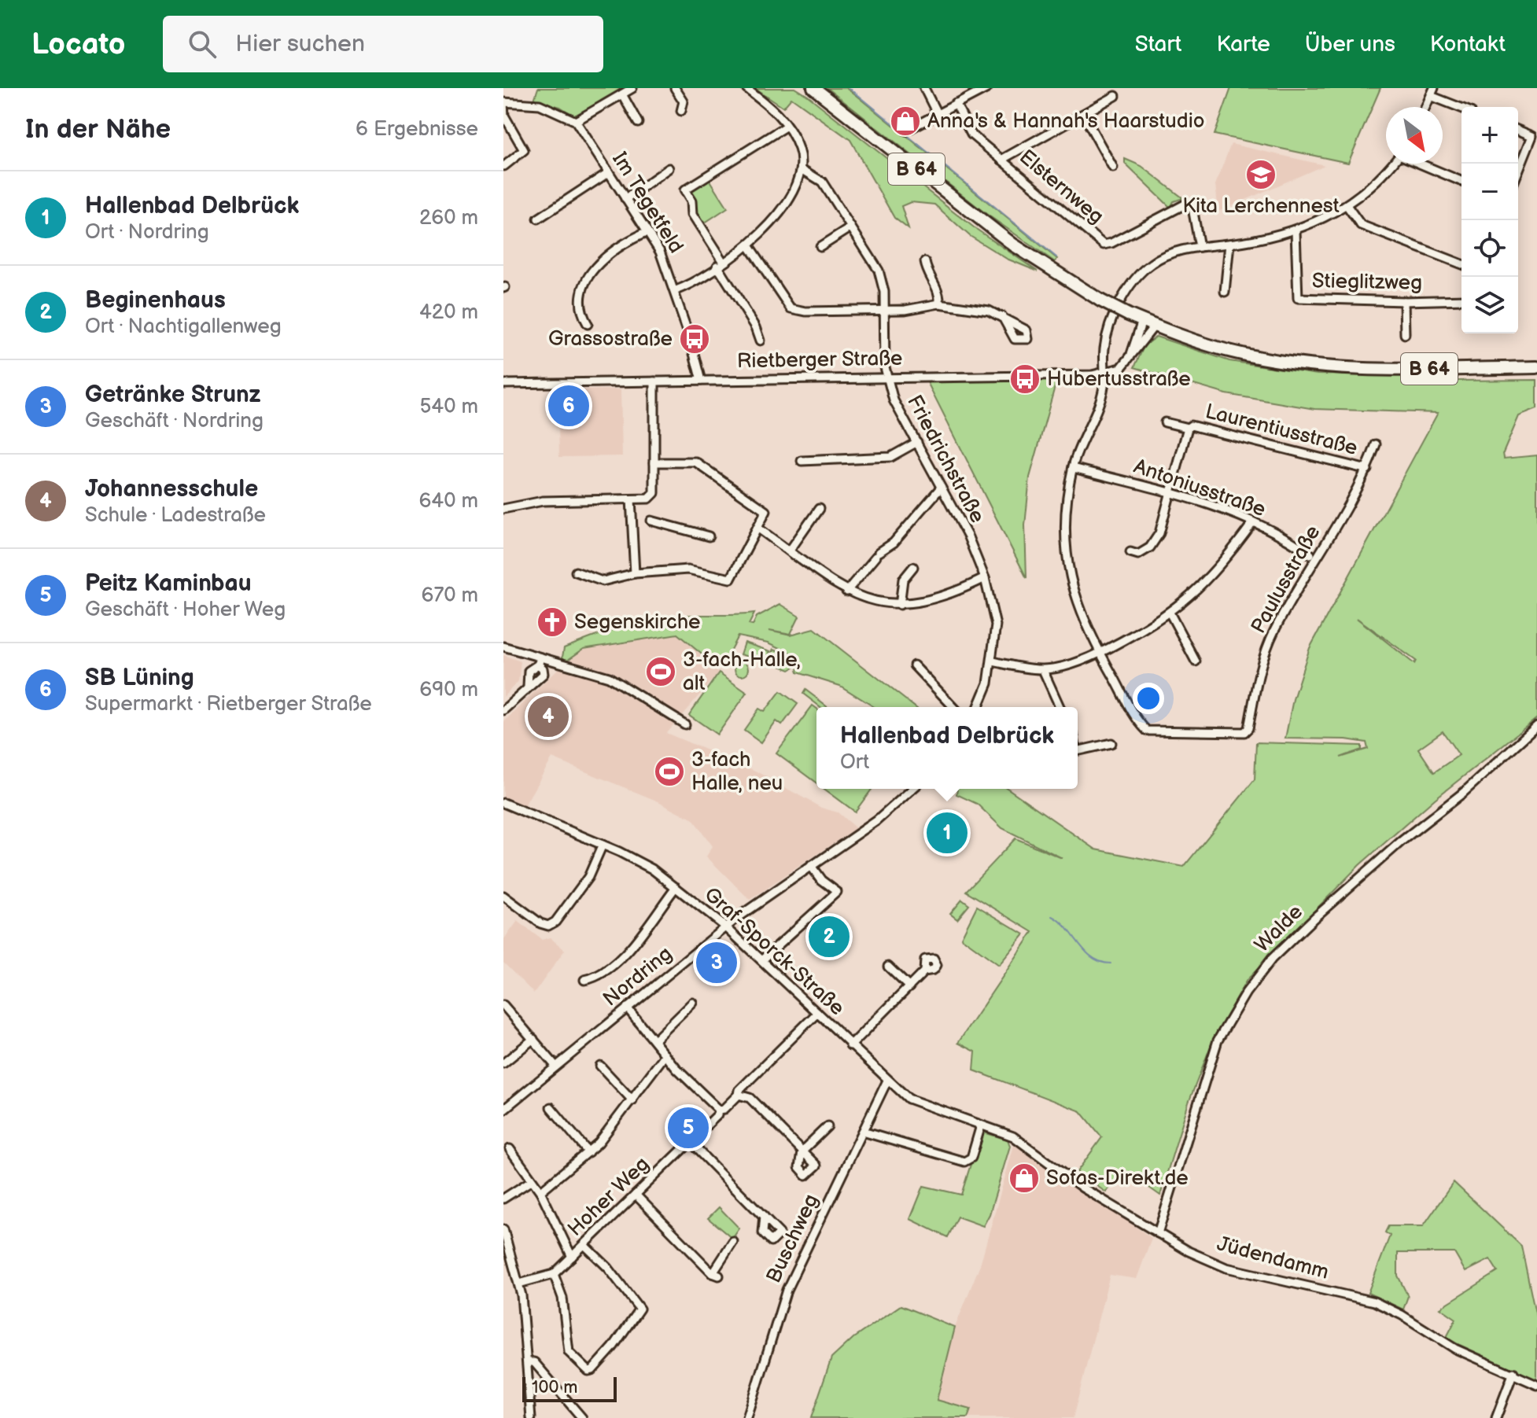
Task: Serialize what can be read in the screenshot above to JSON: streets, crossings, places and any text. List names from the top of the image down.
{
  "streets": {
    "main road": ["B 64"],
    "street": [
      "Elsternweg",
      "Im Tegetfeld",
      "Stieglitzweg",
      "Rietberger Straße",
      "Laurentiusstraße",
      "Friedrichstraße",
      "Antoniusstraße",
      "Paulusstraße",
      "Walde",
      "Graf-Sporck-Straße",
      "Nordring",
      "Hoher Weg",
      "Buschweg",
      "Jüdendamm"
    ]
  },
  "crossings": [
    ["Im Tegetfeld", "Rietberger Straße"],
    ["Rietberger Straße", "Friedrichstraße"],
    ["Laurentiusstraße", "Antoniusstraße"],
    ["Laurentiusstraße", "Paulusstraße"],
    ["Antoniusstraße", "Paulusstraße"],
    ["Walde", "Jüdendamm"],
    ["Graf-Sporck-Straße", "Nordring"],
    ["Graf-Sporck-Straße", "Hoher Weg"],
    ["Graf-Sporck-Straße", "Buschweg"],
    ["Graf-Sporck-Straße", "Jüdendamm"]
  ],
  "places": {
    "shop": ["Anna's & Hannah's Haarstudio", "Sofas-Direkt.de"],
    "school or university": ["Kita Lerchennest"],
    "bus stop": ["Grassostraße", "Hubertusstraße"],
    "church": ["Segenskirche"],
    "sports": ["3-fach-Halle, alt", "3-fach Halle, neu"]
  },
  "scale_bar": "100 m",
  "north": "bottom right",
  "page": {
    "header": "Locato",
    "search": "Hier suchen",
    "nav": [
      "Start",
      "Karte",
      "Über uns",
      "Kontakt"
    ],
    "heading": ["In der Nähe", "6 Ergebnisse"],
    "map_buttons": ["+", "−"],
    "list": [
      {
        "mark": "1",
        "name": "Hallenbad Delbrück",
        "note": "Ort · Nordring",
        "value": "260 m"
      },
      {
        "mark": "2",
        "name": "Beginenhaus",
        "note": "Ort · Nachtigallenweg",
        "value": "420 m"
      },
      {
        "mark": "3",
        "name": "Getränke Strunz",
        "note": "Geschäft · Nordring",
        "value": "540 m"
      },
      {
        "mark": "4",
        "name": "Johannesschule",
        "note": "Schule · Ladestraße",
        "value": "640 m"
      },
      {
        "mark": "5",
        "name": "Peitz Kaminbau",
        "note": "Geschäft · Hoher Weg",
        "value": "670 m"
      },
      {
        "mark": "6",
        "name": "SB Lüning",
        "note": "Supermarkt · Rietberger Straße",
        "value": "690 m"
      }
    ],
    "pins": [
      "6",
      "4",
      "1",
      "2",
      "3",
      "5"
    ],
    "popup": ["Hallenbad Delbrück", "Ort"],
    "scale": "100 m"
  }
}
